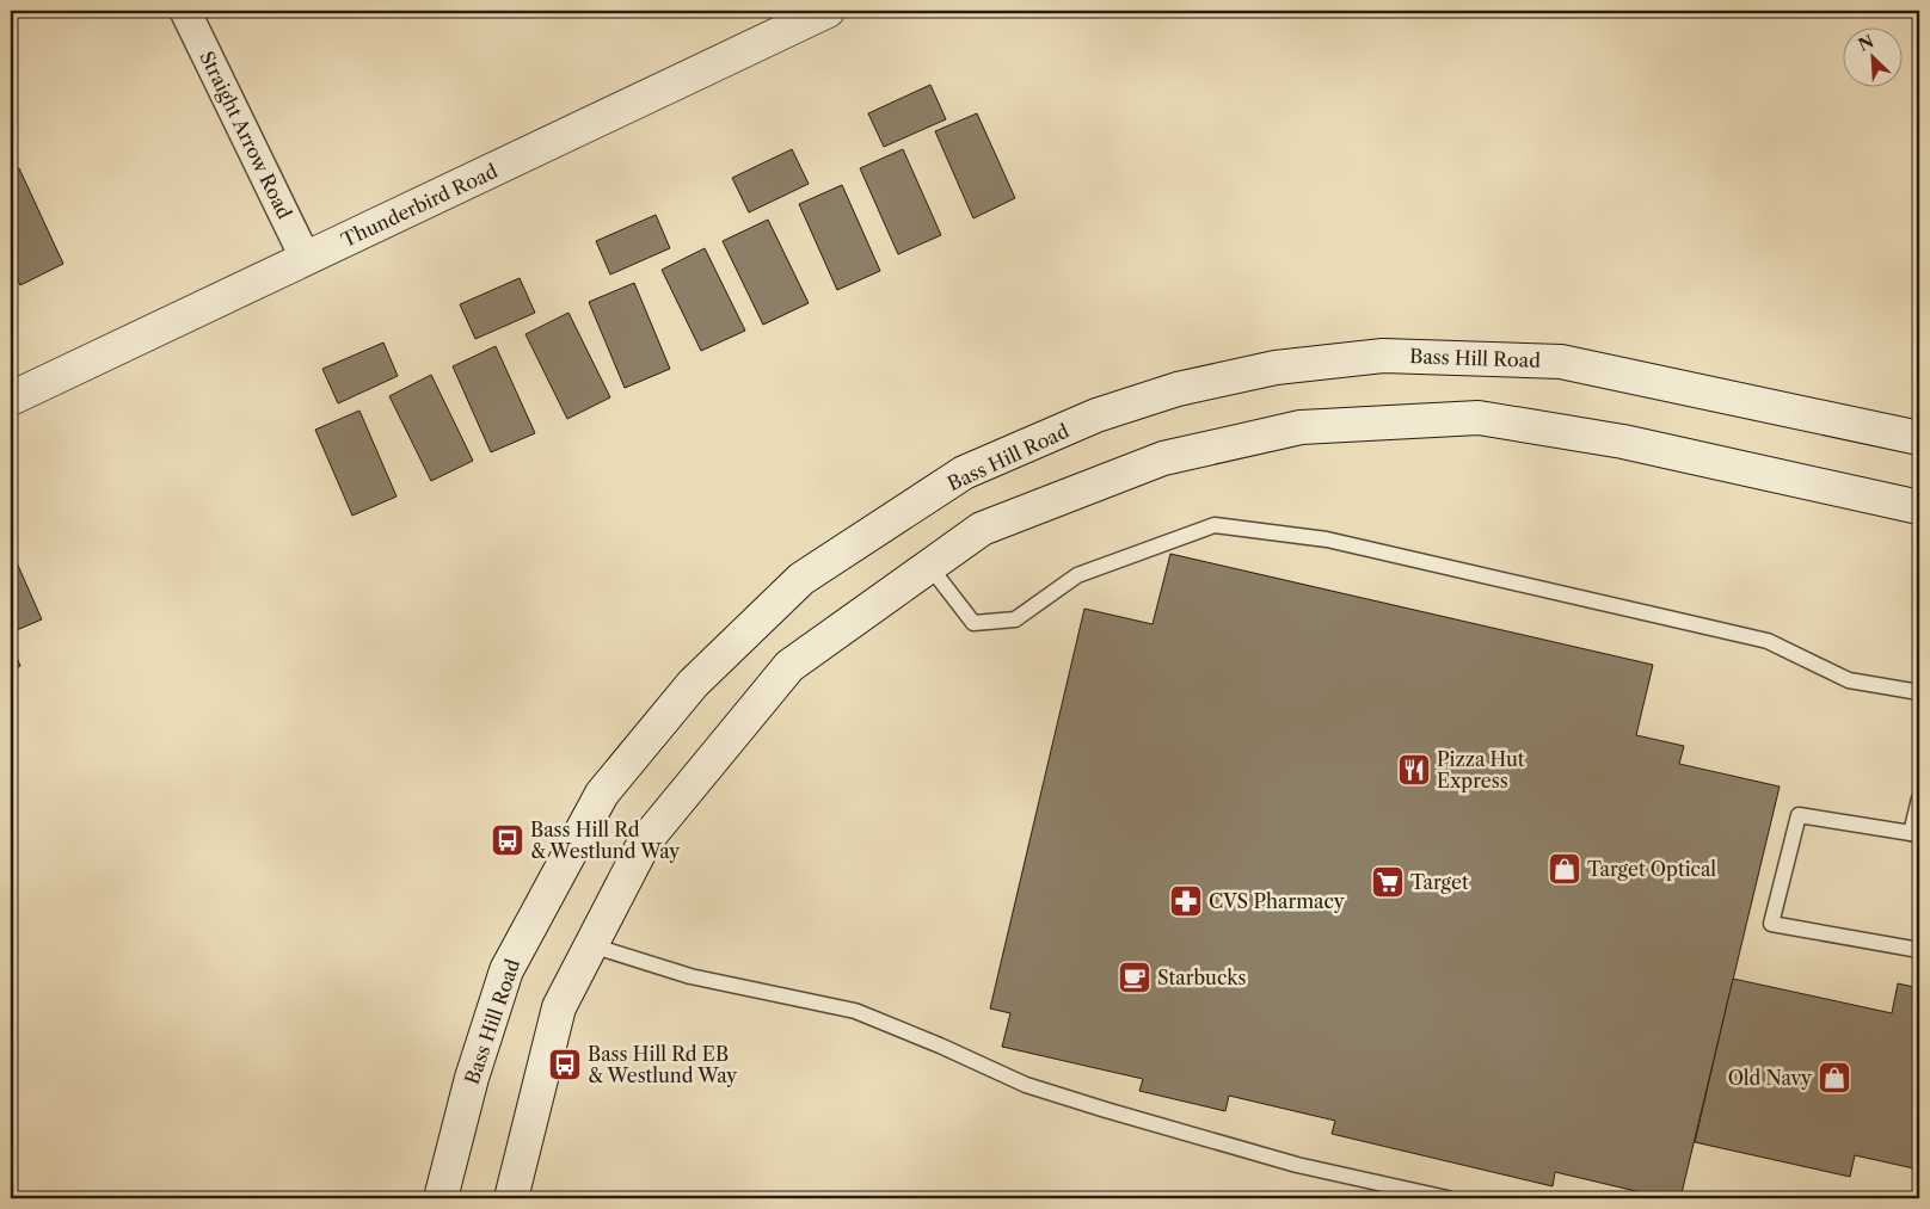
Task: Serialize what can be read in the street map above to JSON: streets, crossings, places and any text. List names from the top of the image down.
{
  "streets": {
    "main road": ["Thunderbird Road", "Bass Hill Road"],
    "street": ["Straight Arrow Road"]
  },
  "crossings": [
    ["Straight Arrow Road", "Thunderbird Road"]
  ],
  "places": {
    "restaurant": ["Pizza Hut Express"],
    "bus stop": ["Bass Hill Rd & Westlund Way", "Bass Hill Rd EB & Westlund Way"],
    "shop": ["Target Optical", "Old Navy"],
    "supermarket": ["Target"],
    "pharmacy": ["CVS Pharmacy"],
    "cafe": ["Starbucks"]
  },
  "north": "top left"
}
